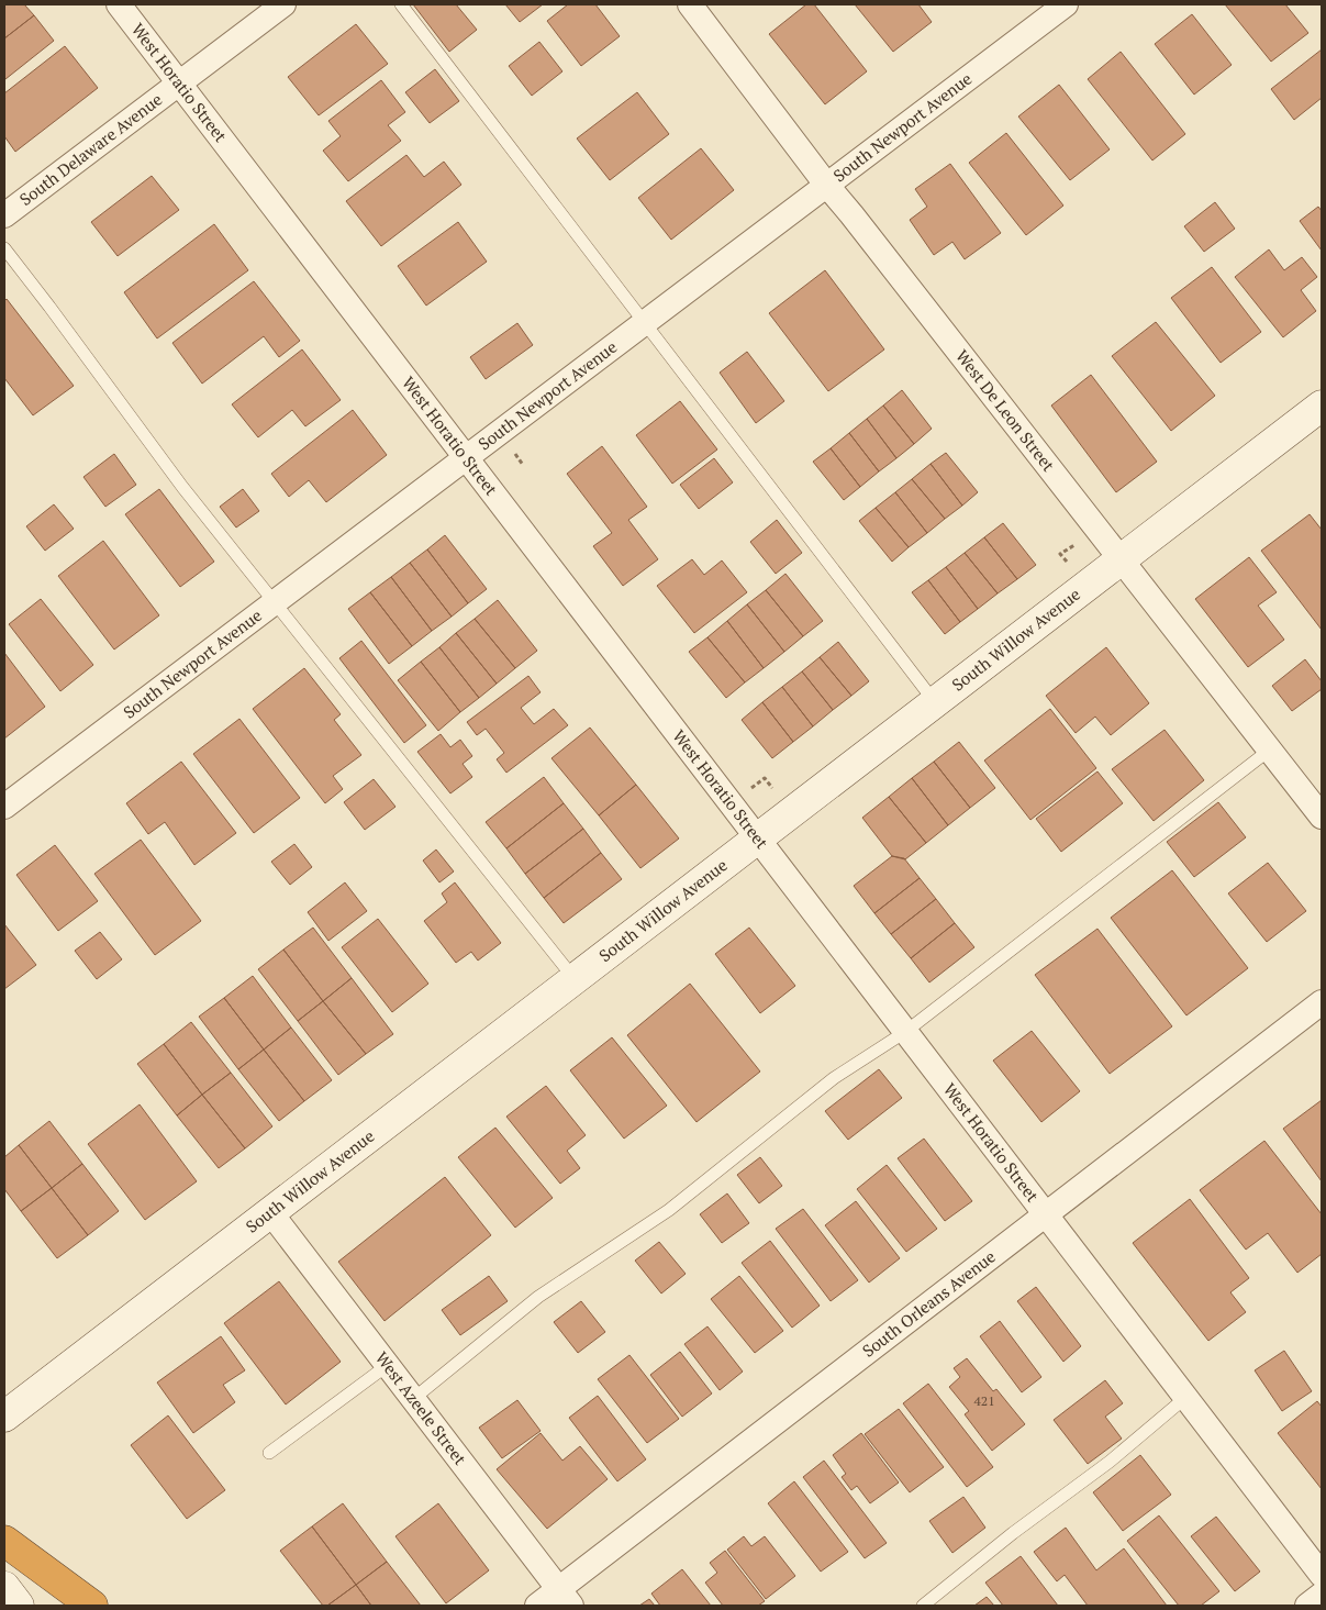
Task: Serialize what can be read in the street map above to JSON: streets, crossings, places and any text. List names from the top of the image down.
{
  "streets": {
    "street": [
      "West Horatio Street",
      "South Newport Avenue",
      "South Delaware Avenue",
      "West De Leon Street",
      "South Willow Avenue",
      "South Orleans Avenue",
      "West Azeele Street"
    ]
  },
  "crossings": [
    ["West Horatio Street", "South Newport Avenue"],
    ["West Horatio Street", "South Delaware Avenue"],
    ["West Horatio Street", "South Willow Avenue"],
    ["West Horatio Street", "South Orleans Avenue"],
    ["South Newport Avenue", "West De Leon Street"],
    ["West De Leon Street", "South Willow Avenue"],
    ["South Willow Avenue", "West Azeele Street"],
    ["South Orleans Avenue", "West Azeele Street"]
  ],
  "house_numbers": ["421"]
}
